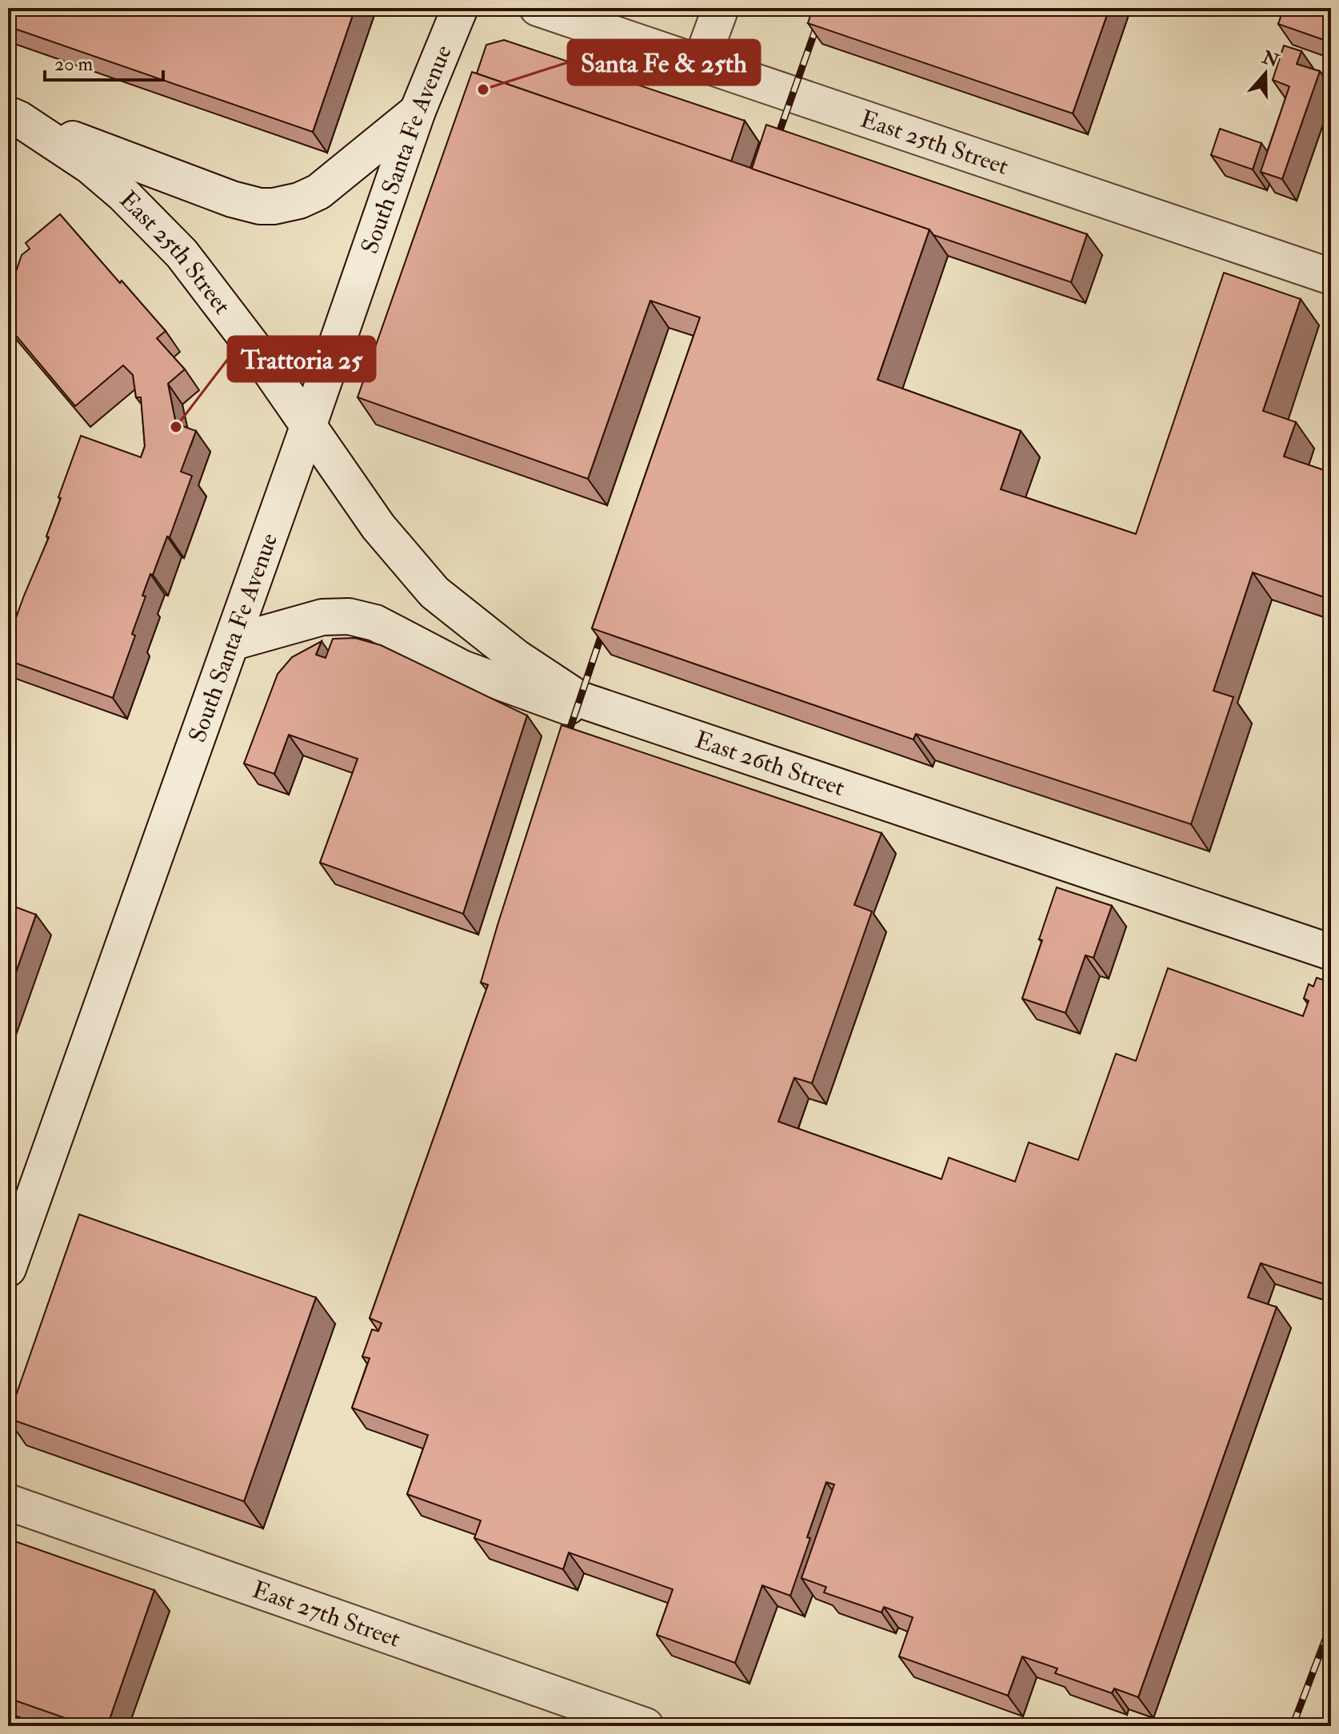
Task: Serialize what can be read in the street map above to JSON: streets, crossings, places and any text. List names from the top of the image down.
{
  "streets": {
    "street": [
      "East 25th Street",
      "South Santa Fe Avenue",
      "East 26th Street",
      "East 27th Street"
    ]
  },
  "crossings": [
    ["East 25th Street", "South Santa Fe Avenue"],
    ["East 25th Street", "East 26th Street"],
    ["South Santa Fe Avenue", "East 26th Street"]
  ],
  "places": ["Santa Fe & 25th", "Trattoria 25"],
  "scale_bar": "20 m",
  "north": "top"
}
